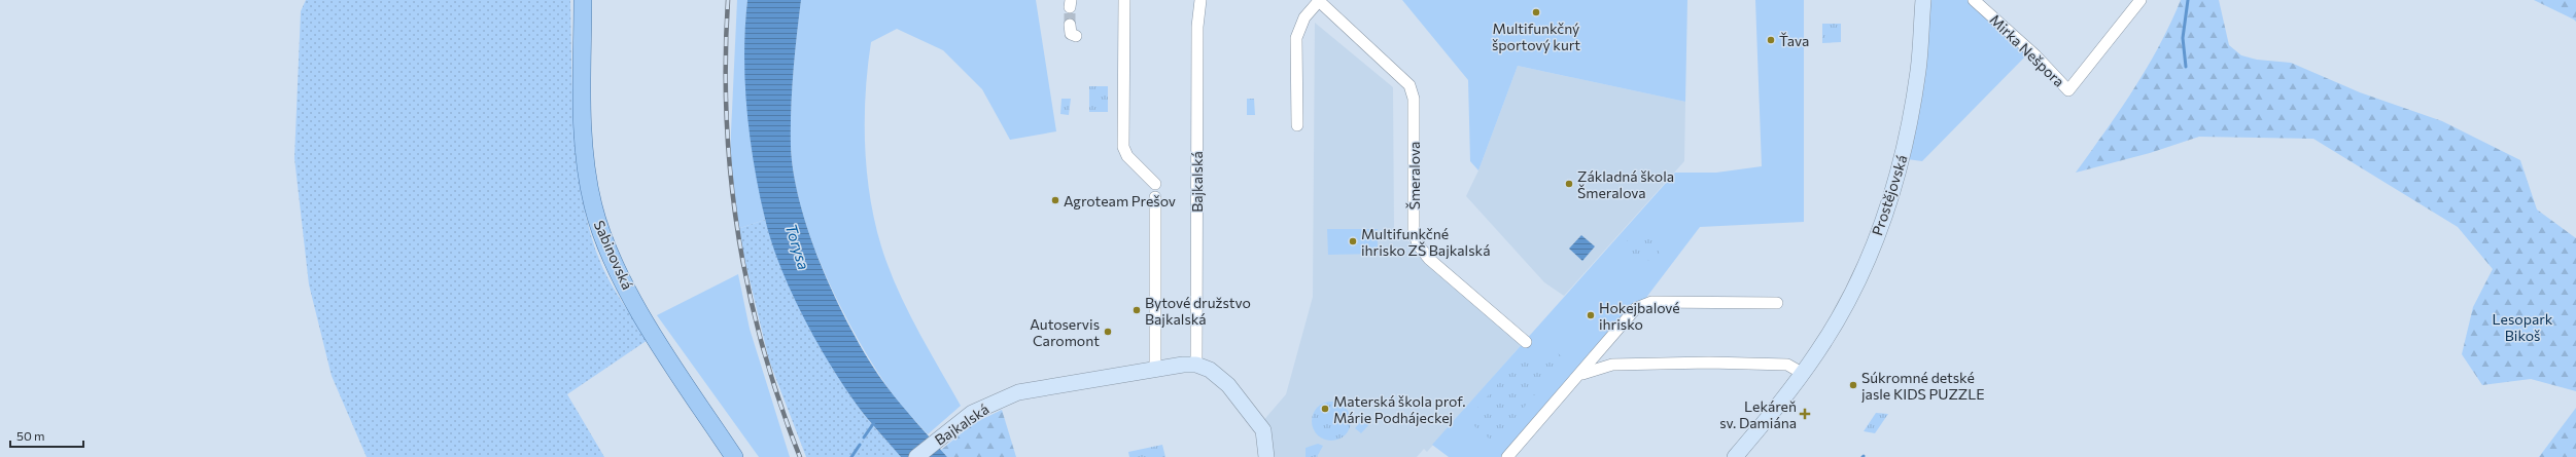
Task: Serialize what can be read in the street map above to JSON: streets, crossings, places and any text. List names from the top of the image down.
{
  "streets": {
    "main road": ["Sabinovská"],
    "street": [
      "Mirka Nešpora",
      "Šmeralova",
      "Bajkalská",
      "Prostějovská"
    ]
  },
  "water": ["Torysa"],
  "parks": ["Lesopark Bikoš"],
  "places": {
    "other": [
      "Multifunkčný športový kurt",
      "Ťava",
      "Základná škola Šmeralova",
      "Agroteam Prešov",
      "Multifunkčné ihrisko ZŠ Bajkalská",
      "Bytové družstvo Bajkalská",
      "Hokejbalové ihrisko",
      "Autoservis Caromont",
      "Súkromné detské jasle KIDS PUZZLE",
      "Materská škola prof. Márie Podhájeckej"
    ],
    "health": ["Lekáreň sv. Damiána"]
  },
  "scale_bar": "50 m"
}
